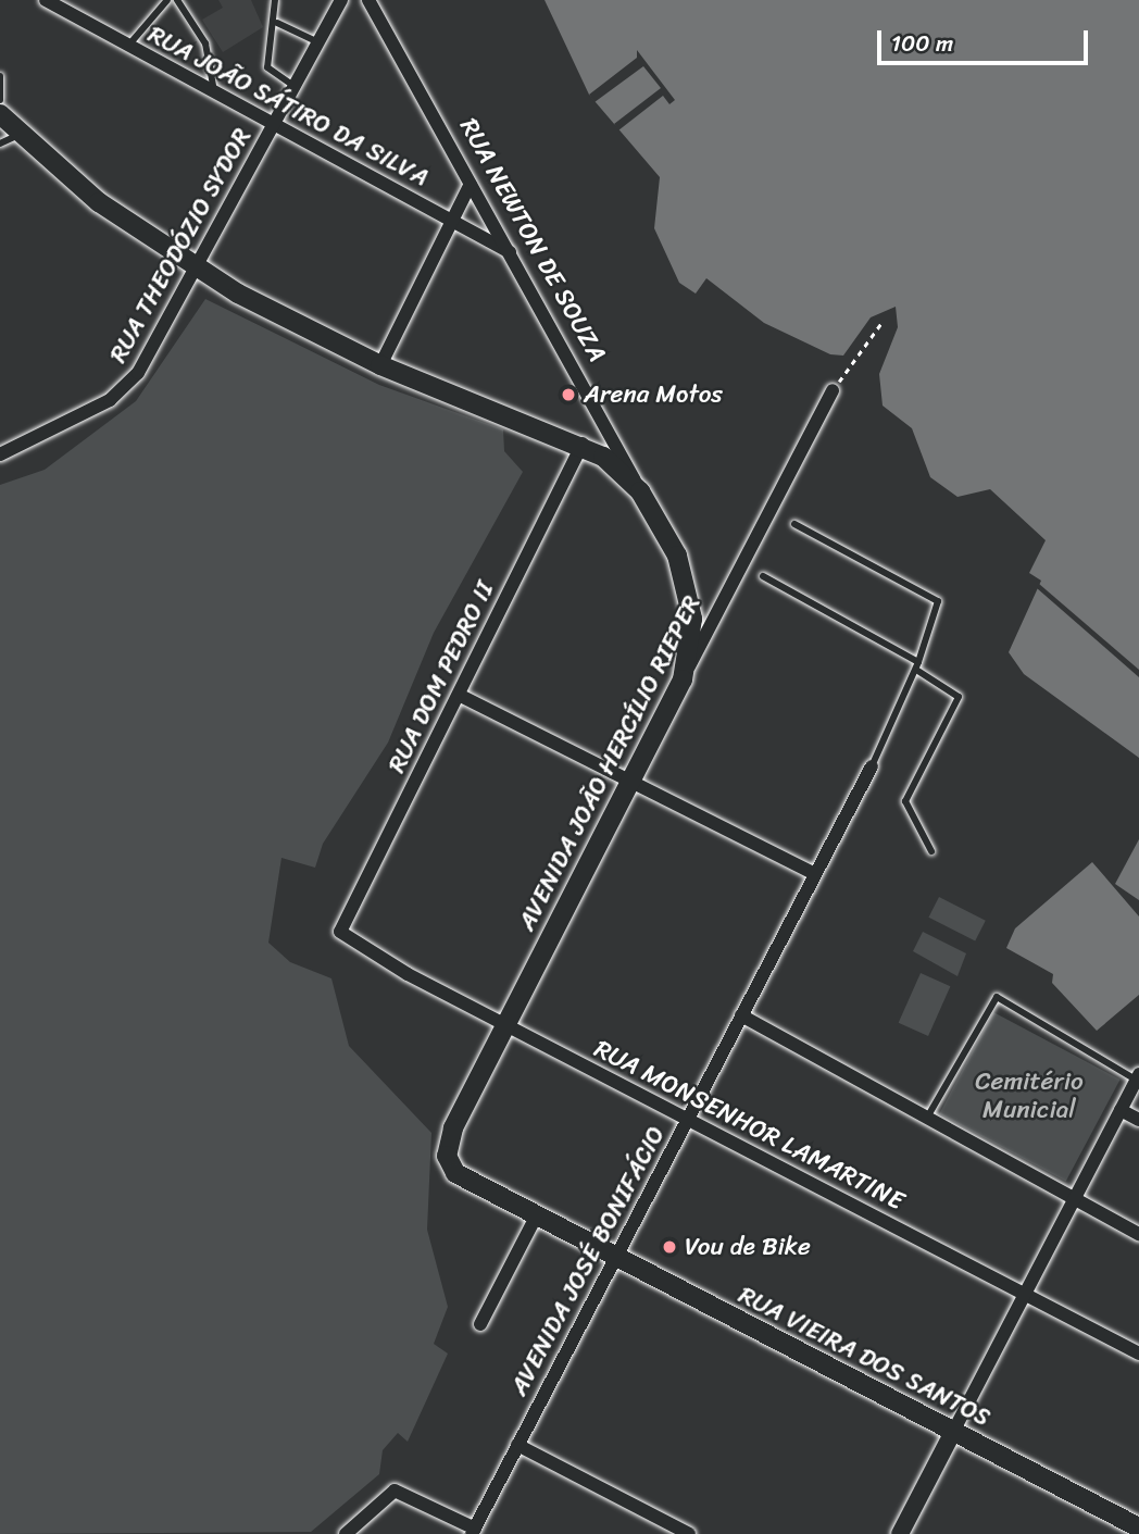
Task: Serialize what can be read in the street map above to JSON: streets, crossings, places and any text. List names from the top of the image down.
{
  "streets": {
    "main road": ["RUA NEWTON DE SOUZA", "AVENIDA JOÃO HERCÍLIO RIEPER", "RUA VIEIRA DOS SANTOS"],
    "street": [
      "RUA JOÃO SÁTIRO DA SILVA",
      "RUA THEODÓZIO SYDOR",
      "RUA DOM PEDRO II",
      "RUA MONSENHOR LAMARTINE",
      "AVENIDA JOSÉ BONIFÁCIO"
    ]
  },
  "crossings": [
    ["RUA JOÃO SÁTIRO DA SILVA", "RUA NEWTON DE SOUZA"],
    ["RUA JOÃO SÁTIRO DA SILVA", "RUA THEODÓZIO SYDOR"],
    ["RUA NEWTON DE SOUZA", "AVENIDA JOÃO HERCÍLIO RIEPER"],
    ["RUA DOM PEDRO II", "RUA MONSENHOR LAMARTINE"],
    ["AVENIDA JOÃO HERCÍLIO RIEPER", "RUA MONSENHOR LAMARTINE"],
    ["AVENIDA JOÃO HERCÍLIO RIEPER", "RUA VIEIRA DOS SANTOS"],
    ["RUA MONSENHOR LAMARTINE", "AVENIDA JOSÉ BONIFÁCIO"],
    ["AVENIDA JOSÉ BONIFÁCIO", "RUA VIEIRA DOS SANTOS"]
  ],
  "parks": ["Cemitério Municial"],
  "places": ["Arena Motos", "Vou de Bike"],
  "scale_bar": "100 m"
}
